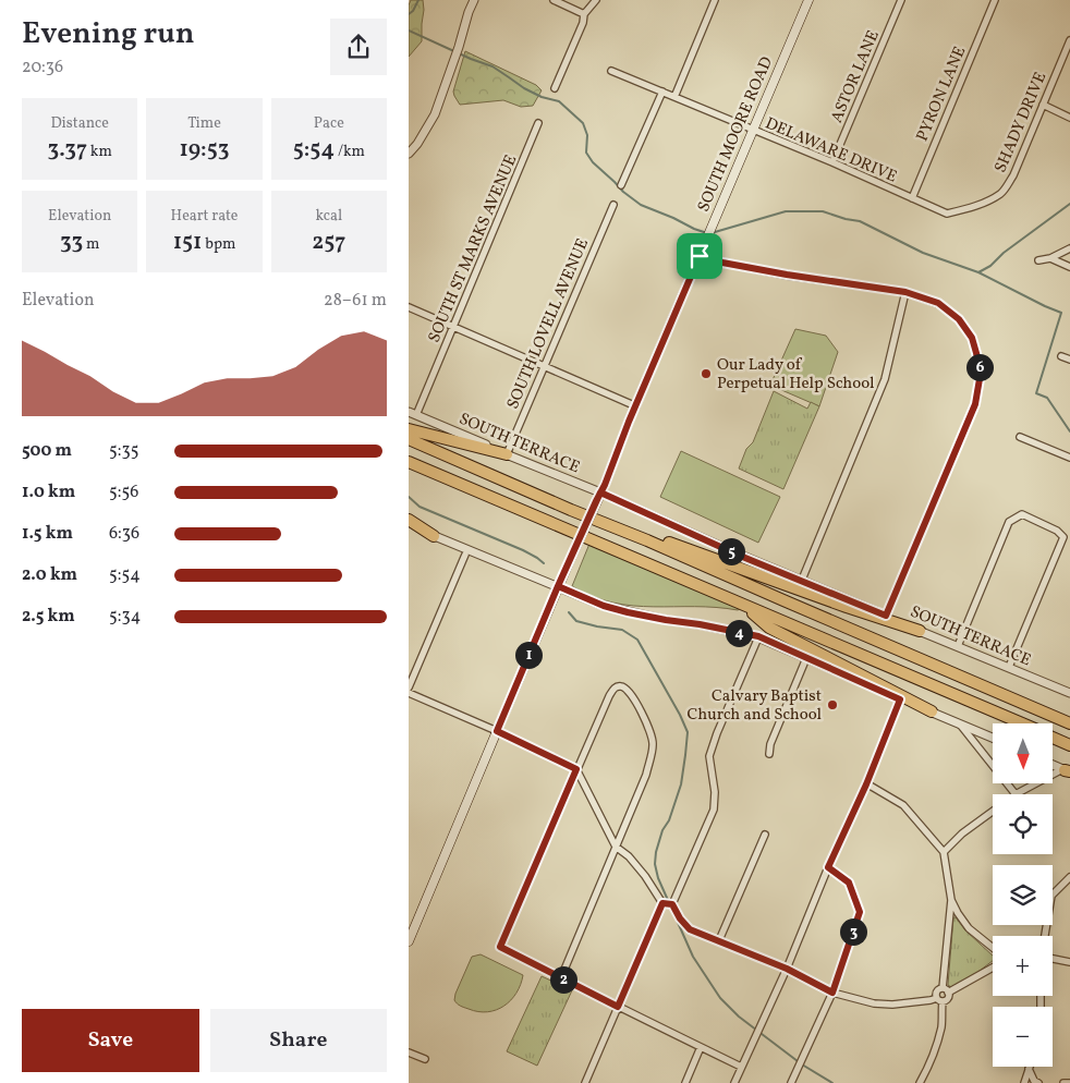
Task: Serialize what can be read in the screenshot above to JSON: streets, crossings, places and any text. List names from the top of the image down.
{
  "streets": {
    "main road": ["SOUTH MOORE ROAD"],
    "street": [
      "ASTOR LANE",
      "PYRON LANE",
      "SHADY DRIVE",
      "DELAWARE DRIVE",
      "SOUTH ST MARKS AVENUE",
      "SOUTH LOVELL AVENUE",
      "SOUTH TERRACE"
    ]
  },
  "crossings": [
    ["ASTOR LANE", "DELAWARE DRIVE"],
    ["PYRON LANE", "DELAWARE DRIVE"],
    ["SHADY DRIVE", "DELAWARE DRIVE"],
    ["SOUTH MOORE ROAD", "DELAWARE DRIVE"],
    ["SOUTH MOORE ROAD", "SOUTH TERRACE"],
    ["SOUTH ST MARKS AVENUE", "SOUTH TERRACE"],
    ["SOUTH LOVELL AVENUE", "SOUTH TERRACE"]
  ],
  "places": ["Our Lady of Perpetual Help School", "Calvary Baptist Church and School"],
  "north": "bottom",
  "page": {
    "heading": ["Evening run", "20:36"],
    "stats": [
      ["Distance", "3.37 km"],
      ["Time", "19:53"],
      ["Pace", "5:54 /km"],
      ["Elevation", "33 m"],
      ["Heart rate", "151 bpm"],
      ["kcal", "257"]
    ],
    "chart": ["Elevation", "28–61 m"],
    "pins": [
      "6",
      "5",
      "4",
      "1",
      "3",
      "2"
    ],
    "list": [
      {
        "name": "500 m",
        "note": "5:35"
      },
      {
        "name": "1.0 km",
        "note": "5:56"
      },
      {
        "name": "1.5 km",
        "note": "6:36"
      },
      {
        "name": "2.0 km",
        "note": "5:54"
      },
      {
        "name": "2.5 km",
        "note": "5:34"
      }
    ],
    "map_buttons": ["+", "−"],
    "buttons": ["Save", "Share"]
  }
}
